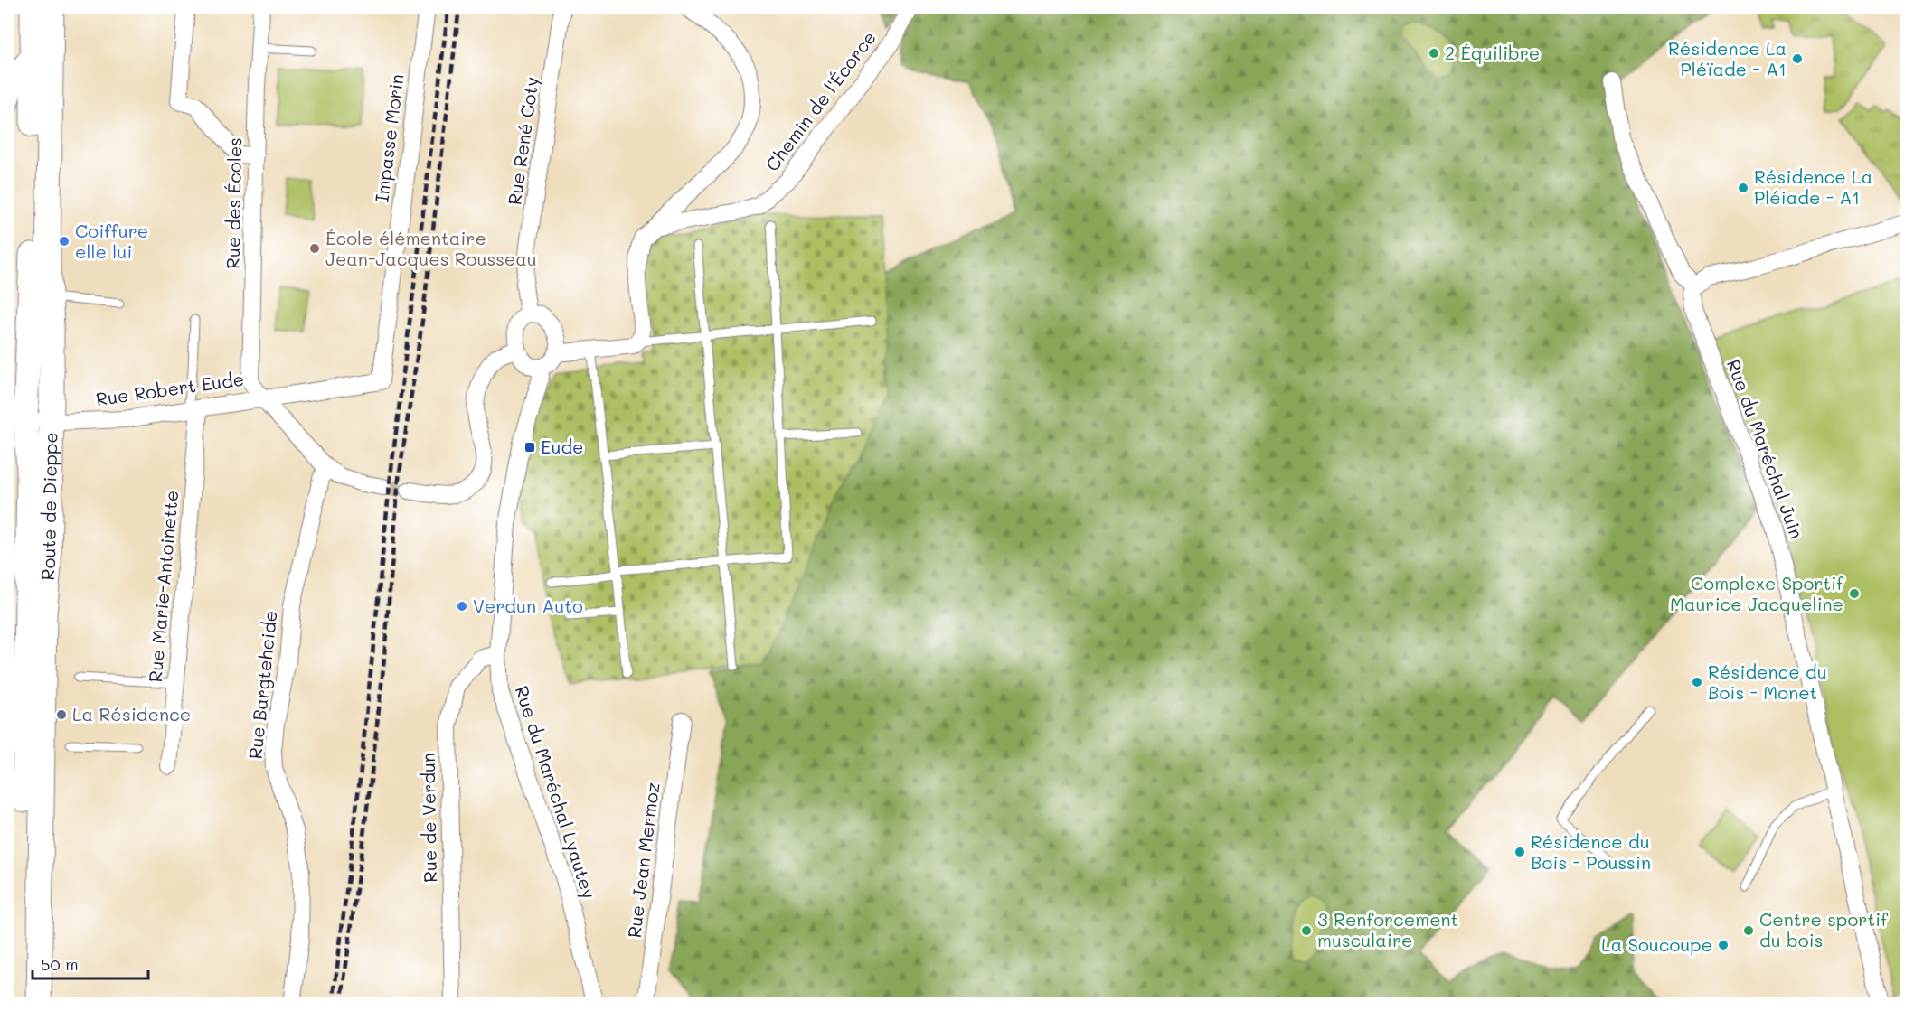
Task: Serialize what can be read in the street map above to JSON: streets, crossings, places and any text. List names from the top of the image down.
{
  "streets": {
    "main road": ["Route de Dieppe"],
    "street": [
      "Chemin de l'Écorce",
      "Impasse Morin",
      "Rue René Coty",
      "Rue des Écoles",
      "Rue Robert Eude",
      "Rue du Maréchal Juin",
      "Rue Marie-Antoinette",
      "Rue Bargteheide",
      "Rue du Maréchal Lyautey",
      "Rue de Verdun",
      "Rue Jean Mermoz"
    ]
  },
  "crossings": [
    ["Impasse Morin", "Rue des Écoles"],
    ["Impasse Morin", "Rue Robert Eude"],
    ["Rue René Coty", "Rue du Maréchal Lyautey"],
    ["Rue des Écoles", "Rue Robert Eude"],
    ["Rue Robert Eude", "Route de Dieppe"],
    ["Rue Robert Eude", "Rue Marie-Antoinette"],
    ["Rue Robert Eude", "Rue Bargteheide"],
    ["Rue du Maréchal Lyautey", "Rue de Verdun"]
  ],
  "places": {
    "other": [
      "2 Équilibre",
      "Résidence La Pléïade - A1",
      "Résidence La Pléiade - A1",
      "Coiffure elle lui",
      "École élémentaire Jean-Jacques Rousseau",
      "Complexe Sportif Maurice Jacqueline",
      "Verdun Auto",
      "Résidence du Bois - Monet",
      "La Résidence",
      "Résidence du Bois - Poussin",
      "3 Renforcement musculaire",
      "Centre sportif du bois",
      "La Soucoupe"
    ],
    "transit": ["Eude"]
  },
  "scale_bar": "50 m"
}
